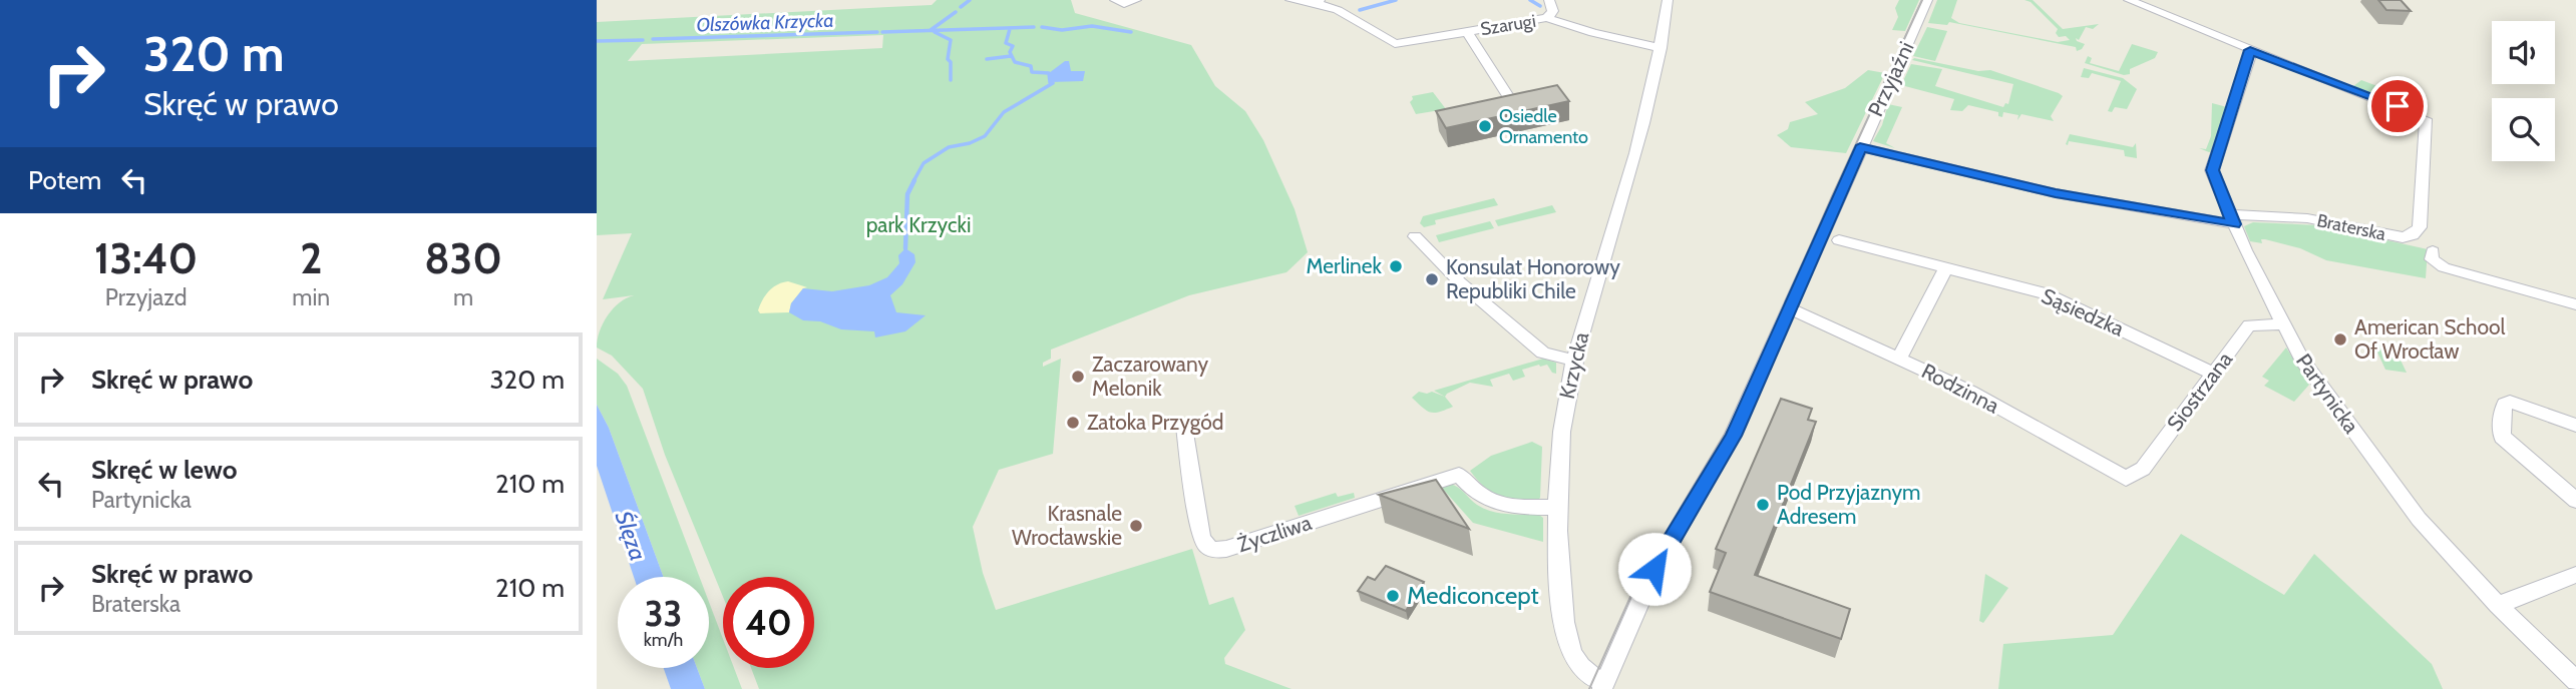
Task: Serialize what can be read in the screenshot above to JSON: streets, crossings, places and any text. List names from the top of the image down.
{
  "streets": {
    "street": [
      "Szarugi",
      "Przyjaźni",
      "Braterska",
      "Sąsiedzka",
      "Krzycka",
      "Rodzinna",
      "Siostrzana",
      "Partynicka",
      "Życzliwa"
    ]
  },
  "crossings": [
    ["Szarugi", "Krzycka"],
    ["Przyjaźni", "Krzycka"],
    ["Przyjaźni", "Rodzinna"],
    ["Braterska", "Partynicka"],
    ["Sąsiedzka", "Siostrzana"],
    ["Krzycka", "Życzliwa"],
    ["Rodzinna", "Siostrzana"],
    ["Siostrzana", "Partynicka"]
  ],
  "water": ["Olszówka Krzycka", "Ślęza"],
  "parks": ["park Krzycki"],
  "places": [
    "Osiedle Ornamento",
    "Merlinek",
    "Konsulat Honorowy Republiki Chile",
    "American School Of Wrocław",
    "Zaczarowany Melonik",
    "Zatoka Przygód",
    "Pod Przyjaznym Adresem",
    "Krasnale Wrocławskie",
    "Mediconcept"
  ],
  "page": {
    "turn": ["320 m", "Skręć w prawo"],
    "then": "Potem",
    "eta": [
      "13:40",
      "Przyjazd",
      "2",
      "min",
      "830",
      "m"
    ],
    "list": [
      {
        "name": "Skręć w prawo",
        "value": "320 m"
      },
      {
        "name": "Skręć w lewo",
        "note": "Partynicka",
        "value": "210 m"
      },
      {
        "name": "Skręć w prawo",
        "note": "Braterska",
        "value": "210 m"
      }
    ],
    "speed": "33 km/h",
    "limit": "40"
  }
}
